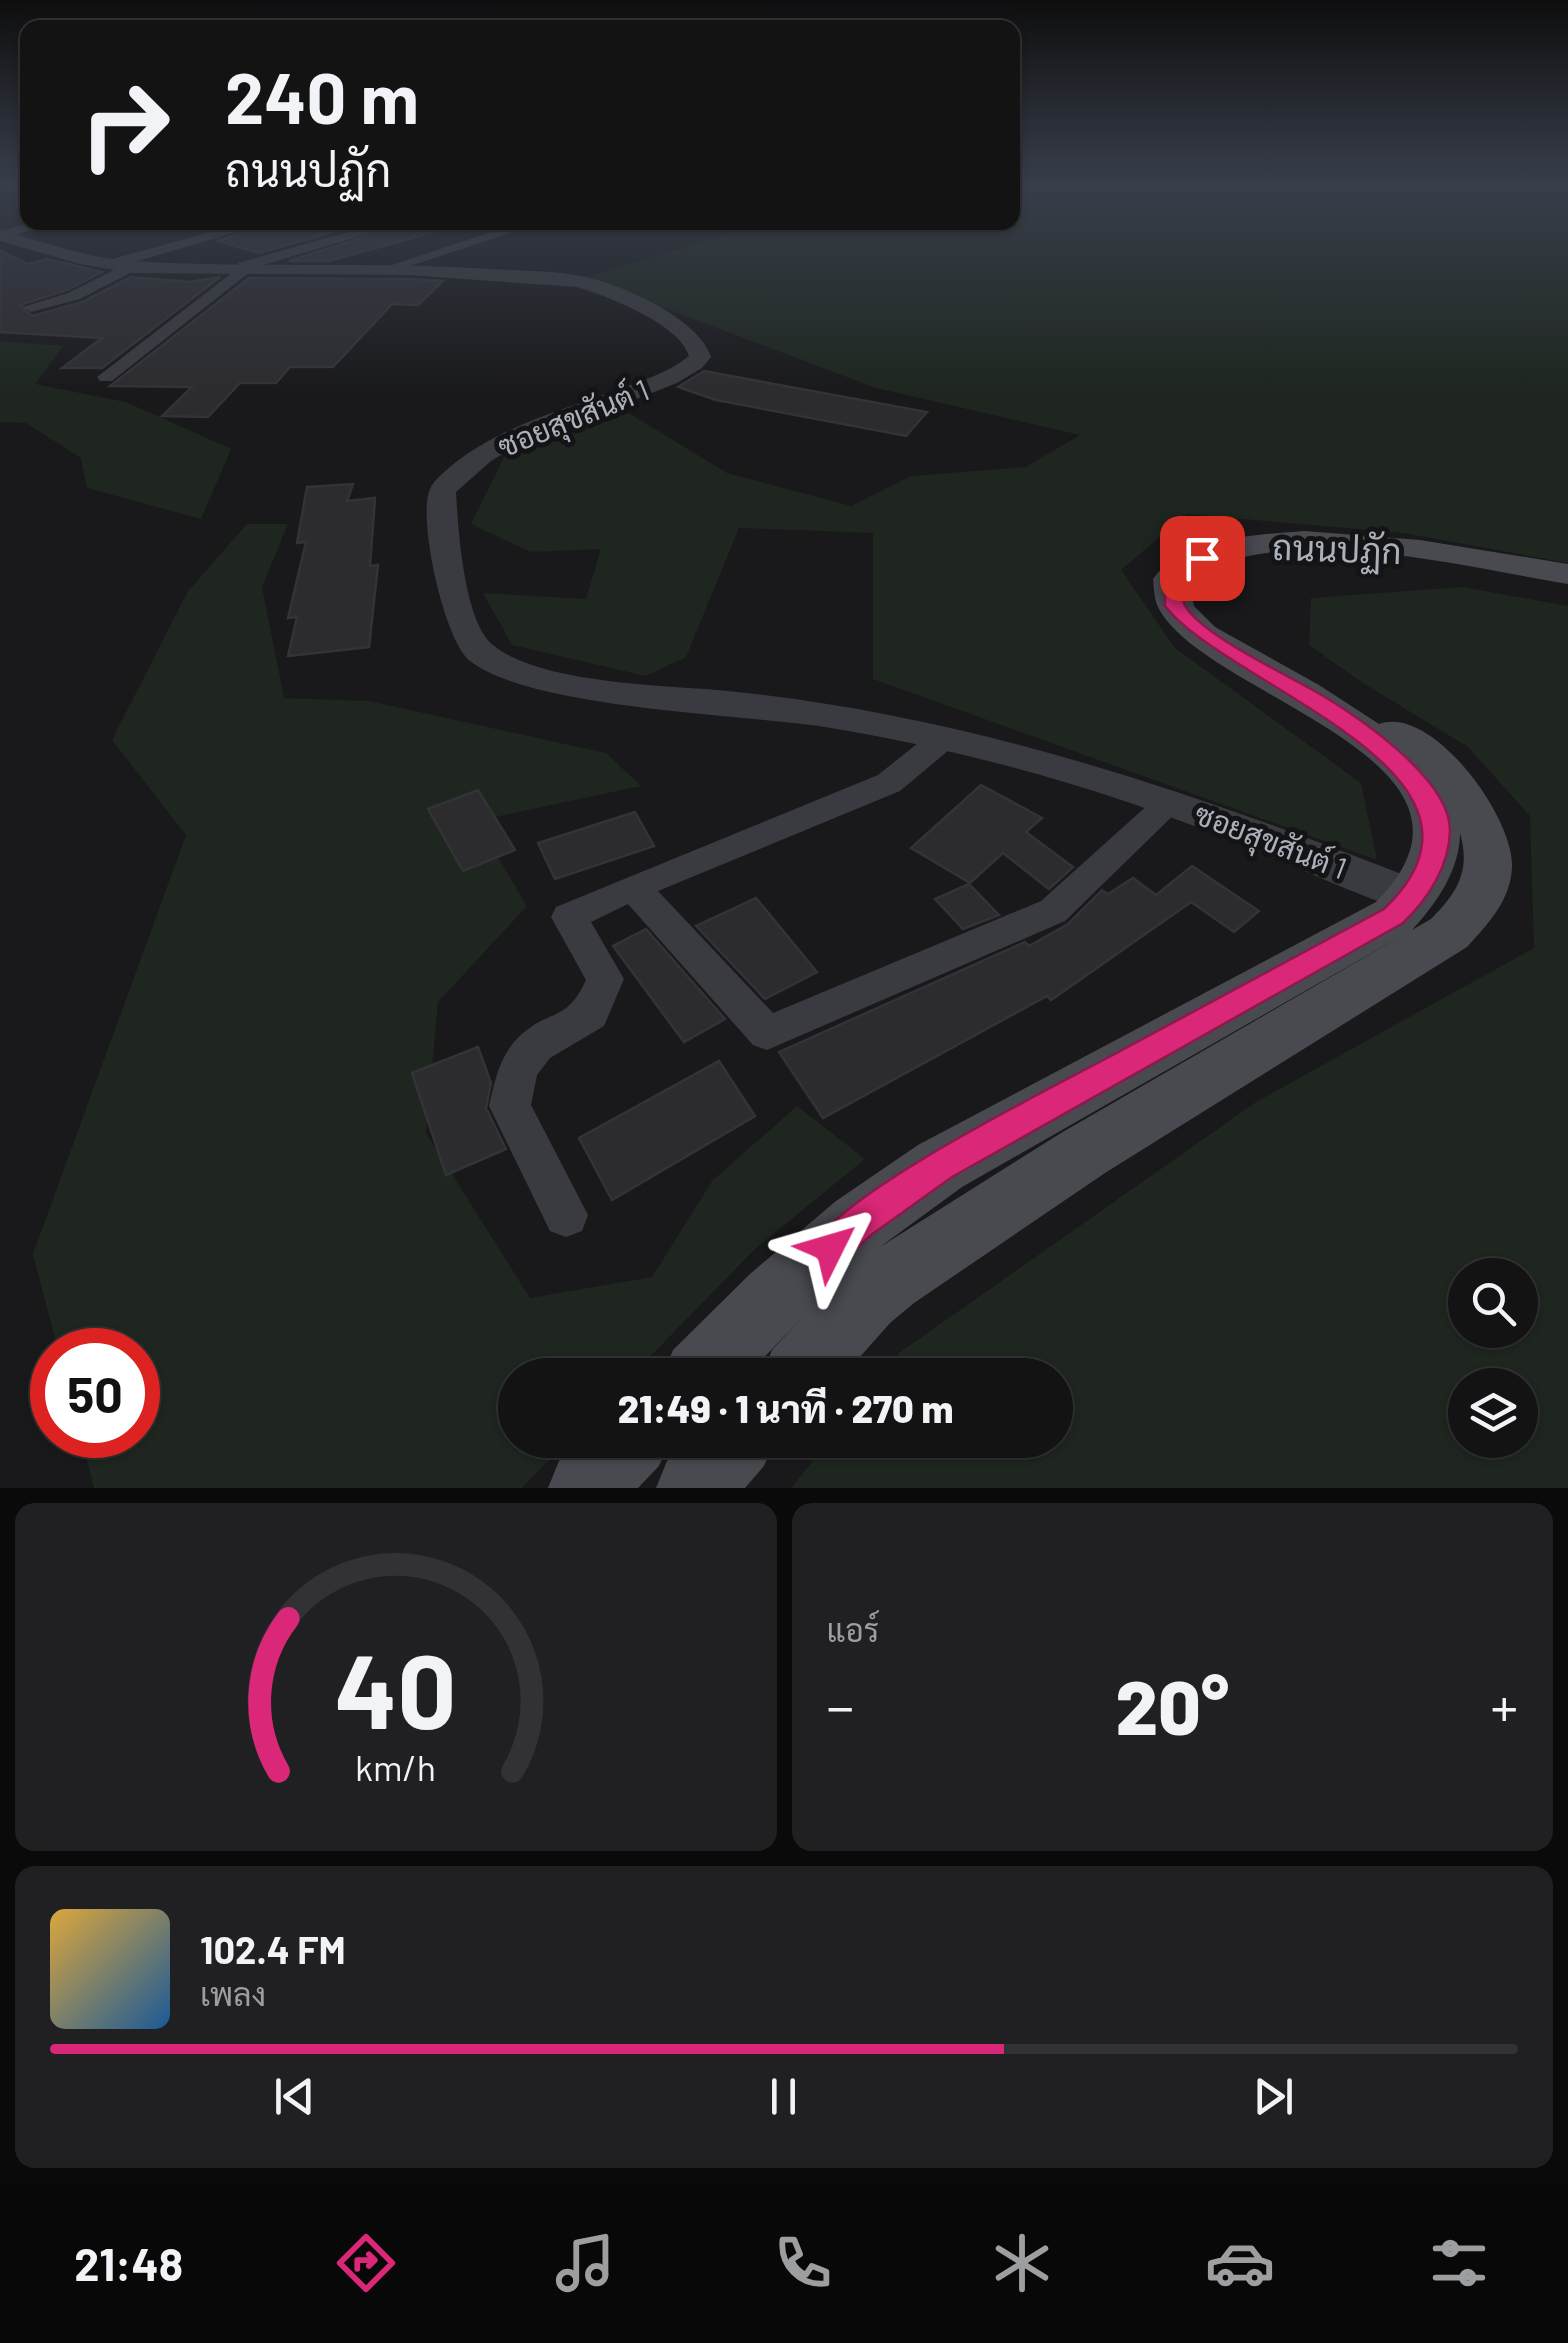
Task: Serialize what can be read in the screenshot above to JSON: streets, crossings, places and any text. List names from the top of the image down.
{
  "streets": {
    "main road": ["ถนนปฏัก"],
    "street": ["ซอยสุขสันต์ 1"]
  },
  "crossings": [
    ["ซอยสุขสันต์ 1", "ถนนปฏัก"]
  ],
  "page": {
    "turn": ["240 m", "ถนนปฏัก"],
    "limit": "50",
    "trip": "21:49 · 1 นาที · 270 m",
    "tile": "แอร์",
    "heat": ["−", "20°", "+"],
    "song": ["102.4 FM", "เพลง"],
    "tabs": "21:48",
    "gauge": ["40", "km/h"]
  }
}
